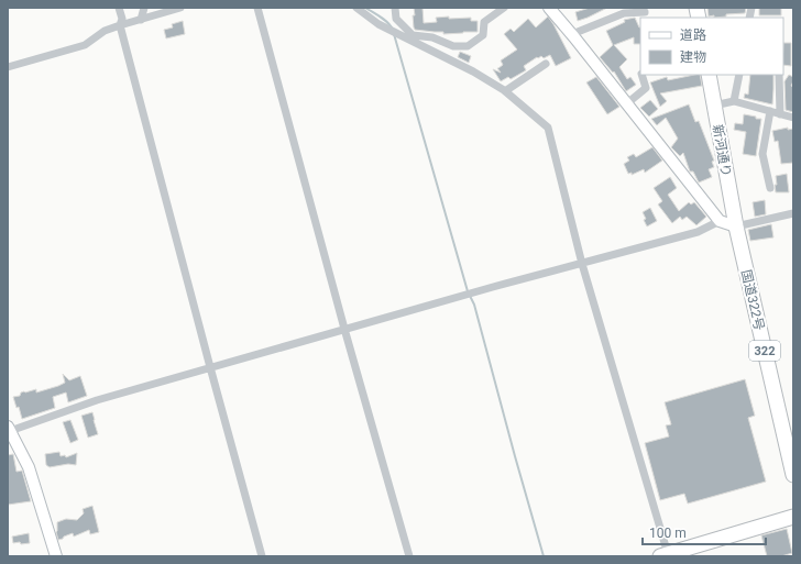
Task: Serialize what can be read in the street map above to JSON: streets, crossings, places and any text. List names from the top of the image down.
{
  "streets": {
    "highway": ["新河通り", "国道322号", "322"]
  },
  "crossings": [
    ["新河通り", "国道322号"]
  ],
  "legend": ["道路", "建物"],
  "scale_bar": "100 m"
}
